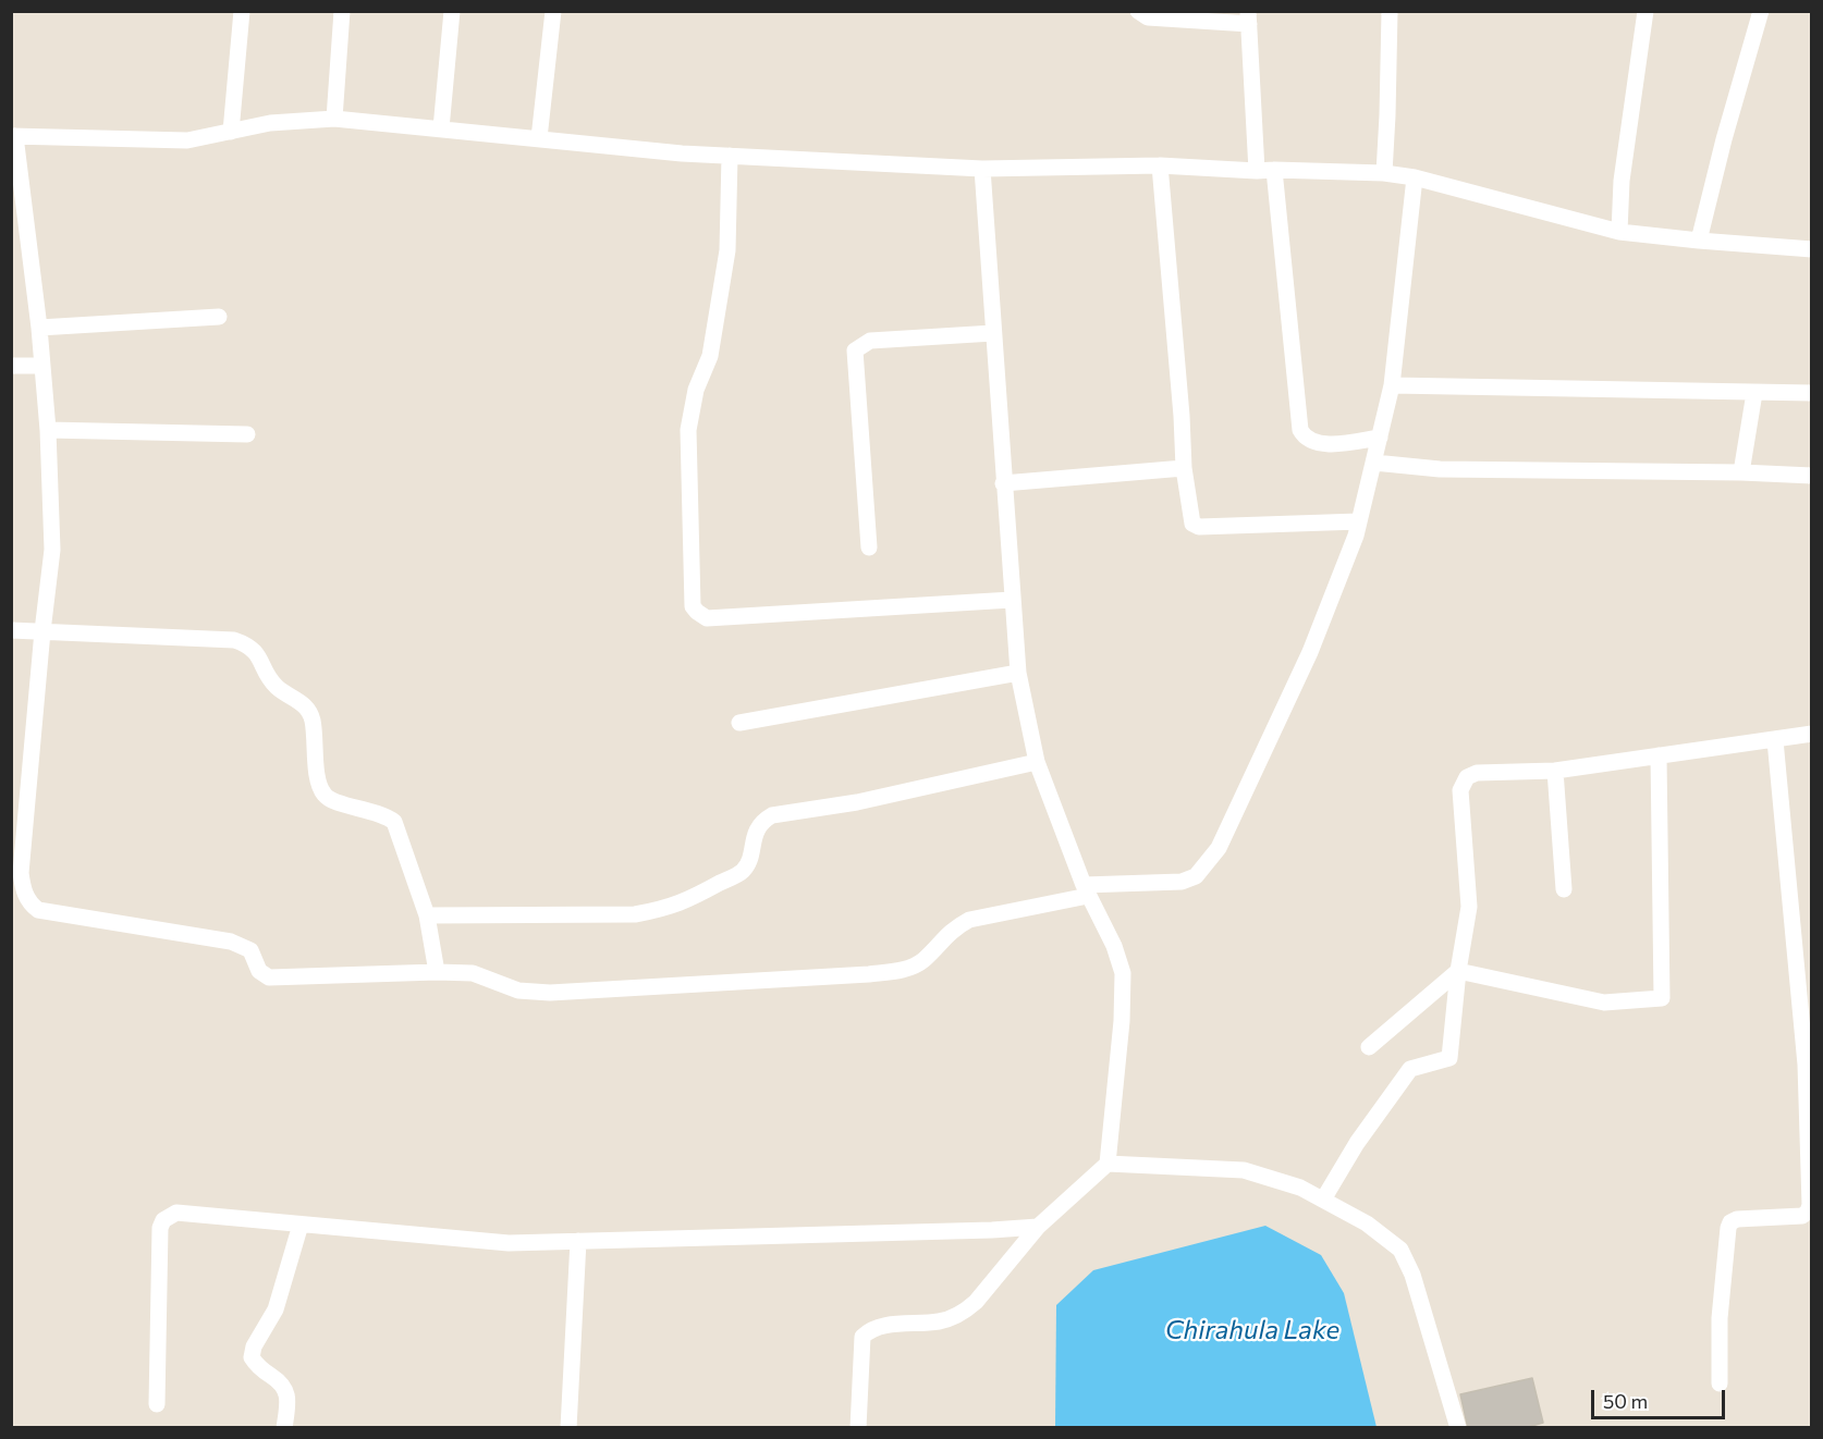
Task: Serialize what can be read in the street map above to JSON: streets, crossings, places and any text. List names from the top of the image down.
{
  "water": ["Chirahula Lake"],
  "scale_bar": "50 m"
}
